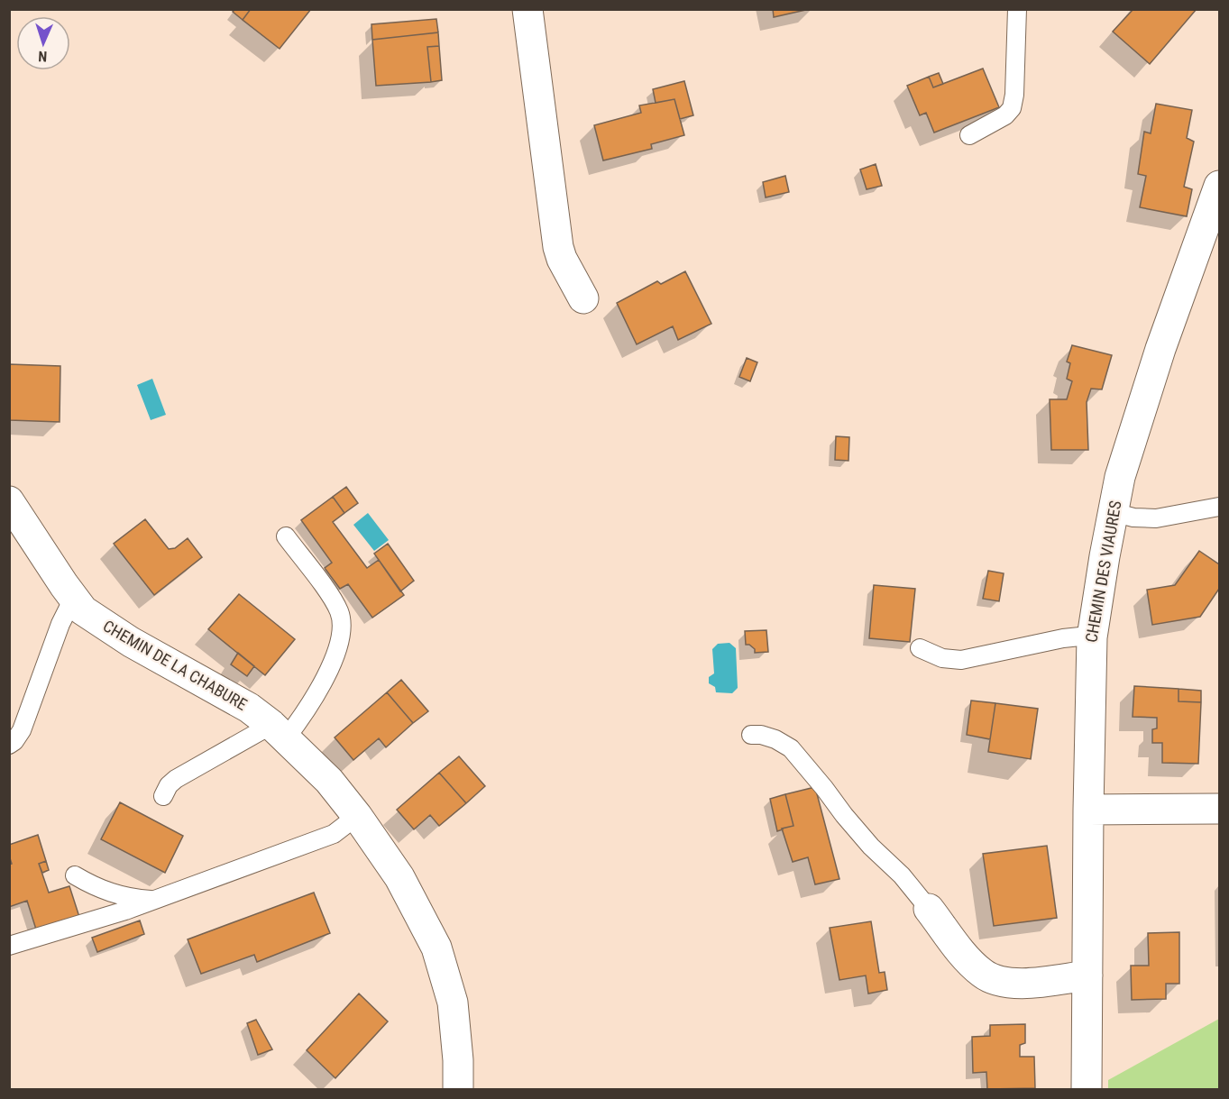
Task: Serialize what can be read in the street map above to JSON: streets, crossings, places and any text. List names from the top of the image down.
{
  "streets": {
    "street": ["CHEMIN DES VIAURES", "CHEMIN DE LA CHABURE"]
  },
  "north": "bottom"
}
